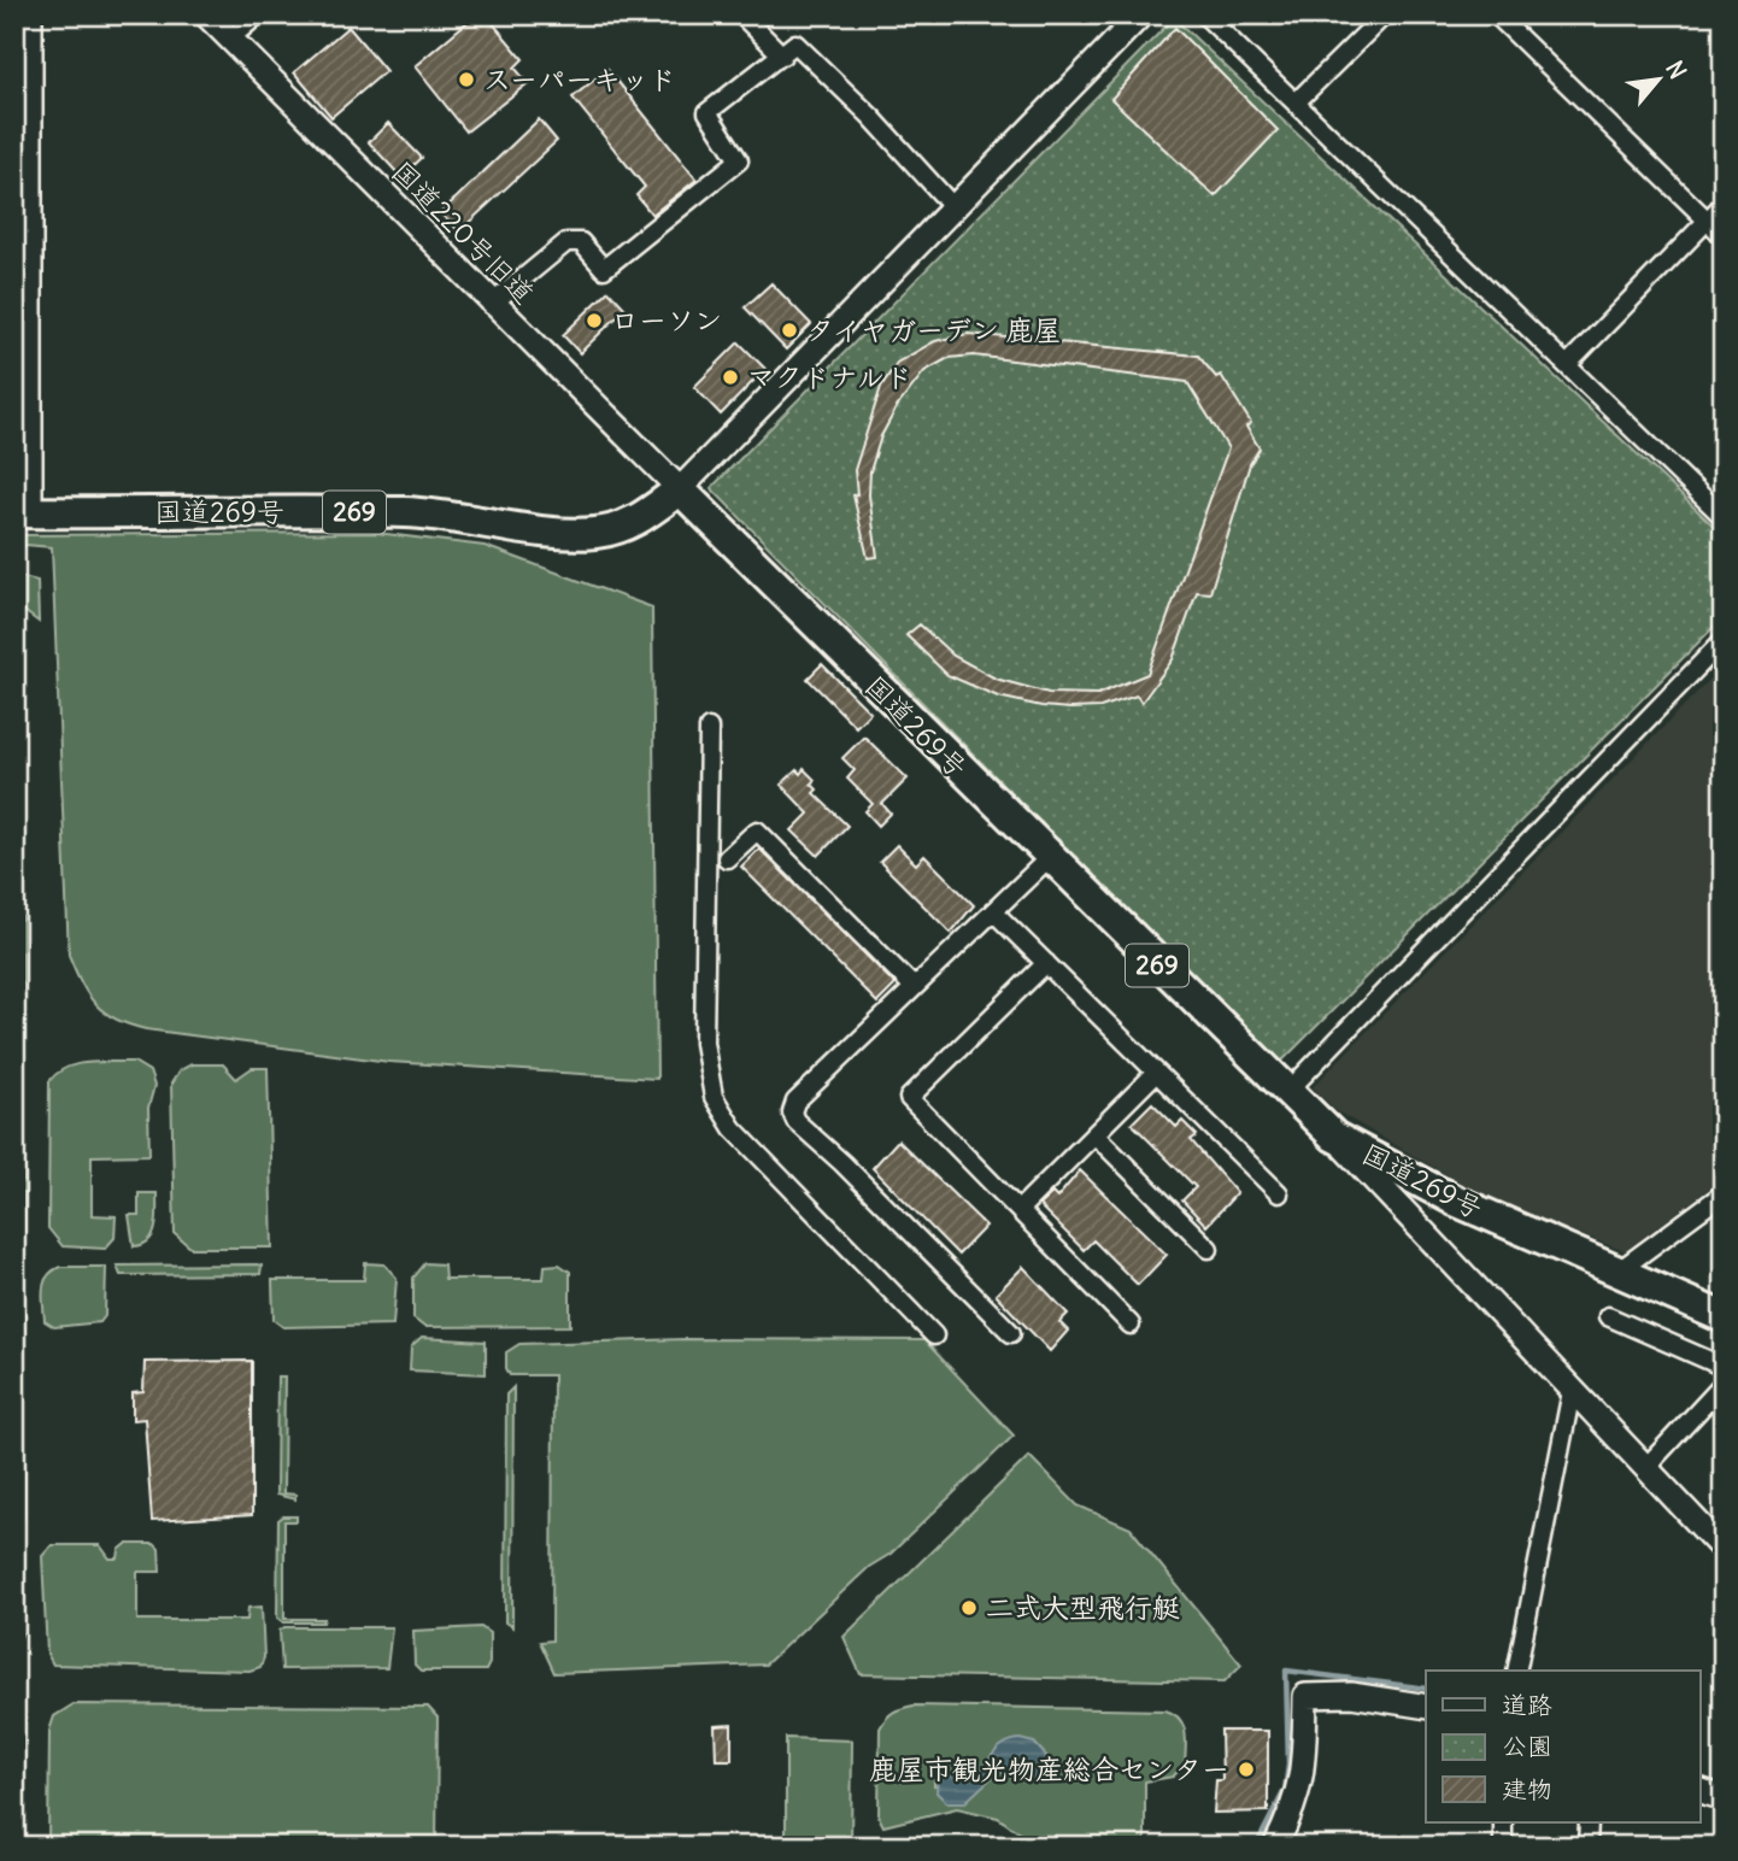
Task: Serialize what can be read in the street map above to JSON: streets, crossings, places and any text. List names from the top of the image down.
{
  "streets": {
    "highway": ["国道269号", "269"],
    "street": ["国道220号旧道"]
  },
  "crossings": [
    ["国道220号旧道", "国道269号"]
  ],
  "places": [
    "スーパーキッド",
    "ローソン",
    "タイヤガーデン 鹿屋",
    "マクドナルド",
    "二式大型飛行艇",
    "鹿屋市観光物産総合センター"
  ],
  "legend": ["道路", "公園", "建物"],
  "north": "top right"
}
